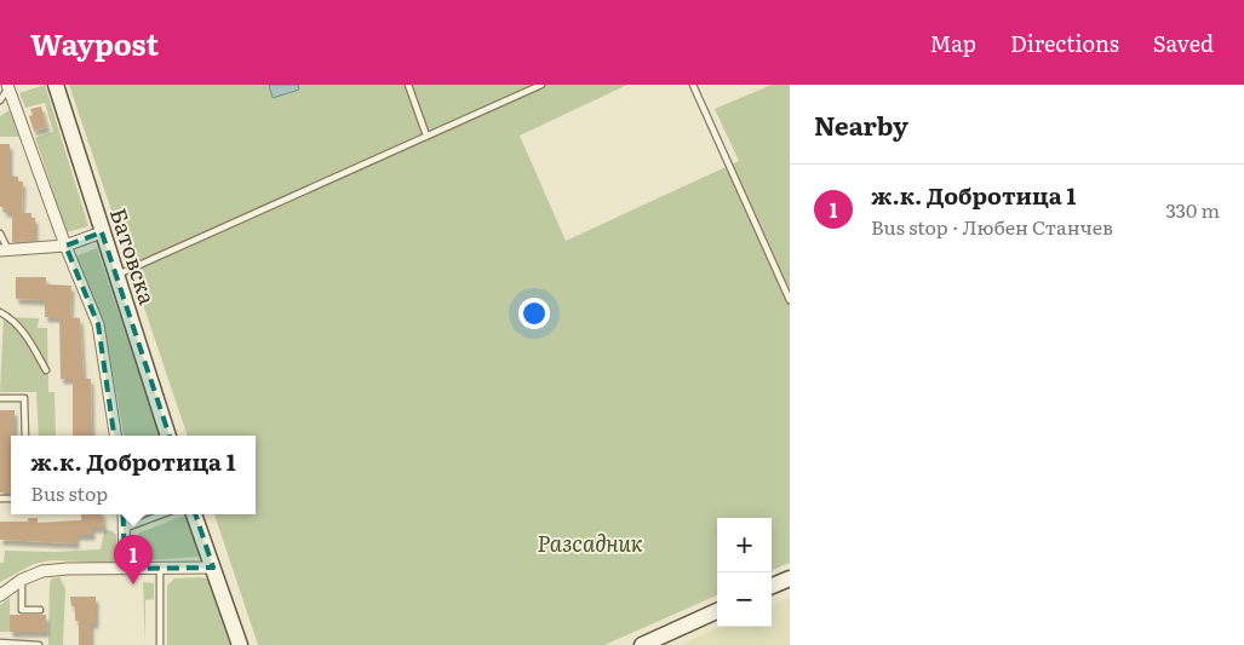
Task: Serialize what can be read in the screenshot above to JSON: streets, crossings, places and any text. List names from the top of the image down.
{
  "streets": {
    "street": ["Батовска"]
  },
  "parks": ["Разсадник"],
  "page": {
    "header": "Waypost",
    "nav": ["Map", "Directions", "Saved"],
    "heading": "Nearby",
    "list": [
      {
        "mark": "1",
        "name": "ж.к. Добротица 1",
        "note": "Bus stop · Любен Станчев",
        "value": "330 m"
      }
    ],
    "popup": ["ж.к. Добротица 1", "Bus stop"],
    "map_buttons": ["+", "−"],
    "pins": "1"
  }
}
